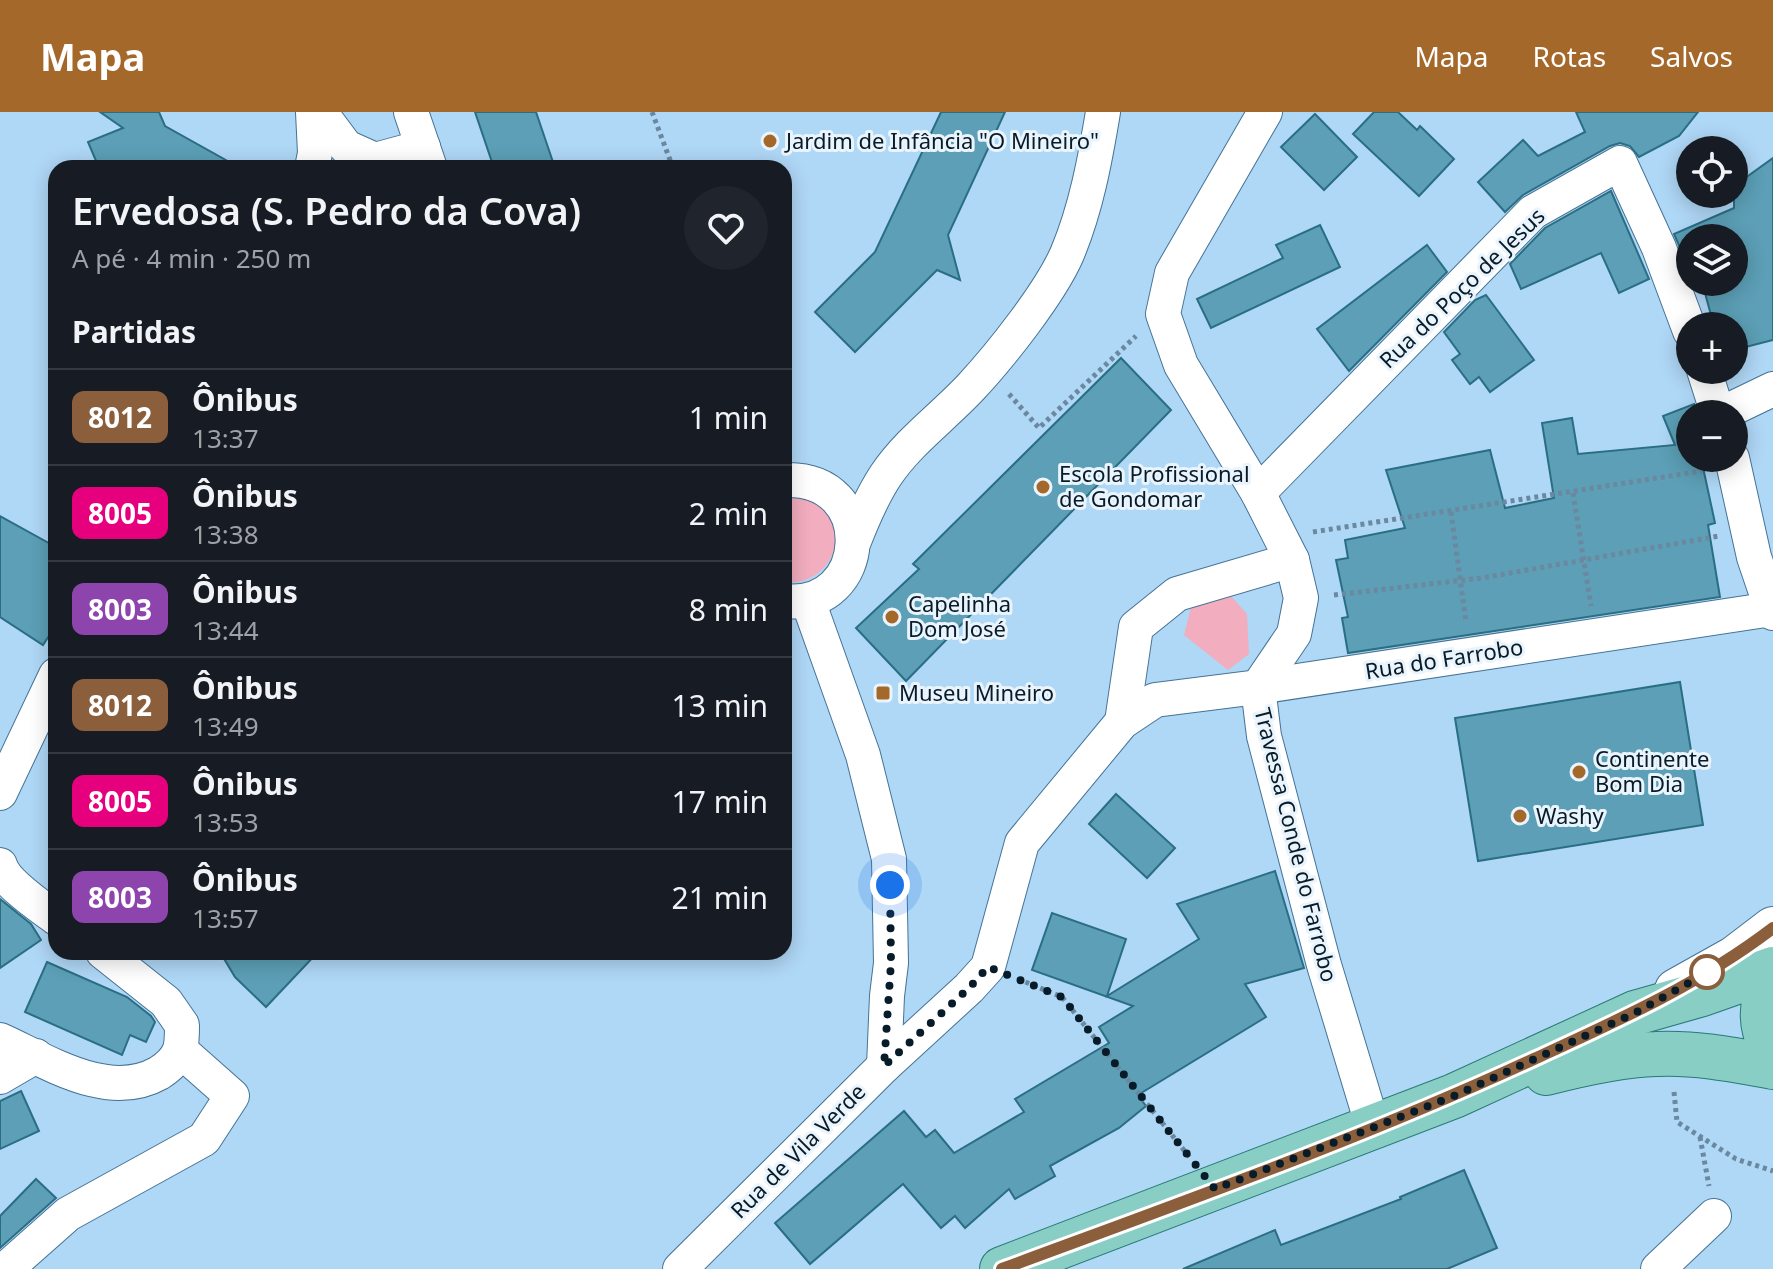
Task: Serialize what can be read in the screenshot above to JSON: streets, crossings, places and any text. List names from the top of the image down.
{
  "streets": {
    "street": [
      "Rua do Poço de Jesus",
      "Rua do Farrobo",
      "Travessa Conde do Farrobo",
      "Rua de Vila Verde"
    ]
  },
  "crossings": [
    ["Rua do Poço de Jesus", "Travessa Conde do Farrobo"],
    ["Rua do Farrobo", "Travessa Conde do Farrobo"],
    ["Rua do Farrobo", "Rua de Vila Verde"]
  ],
  "places": {
    "other": [
      "Jardim de Infância \"O Mineiro\"",
      "Escola Profissional de Gondomar",
      "Capelinha Dom José",
      "Continente Bom Dia",
      "Washy"
    ],
    "transit": ["Museu Mineiro"]
  },
  "lines": ["bus line 8012"],
  "page": {
    "header": "Mapa",
    "nav": ["Mapa", "Rotas", "Salvos"],
    "map_buttons": ["+", "−"],
    "heading": [
      ["Ervedosa (S. Pedro da Cova)", "A pé · 4 min · 250 m"],
      "Partidas"
    ],
    "list": [
      {
        "mark": "8012",
        "name": "Ônibus",
        "note": "13:37",
        "value": "1 min"
      },
      {
        "mark": "8005",
        "name": "Ônibus",
        "note": "13:38",
        "value": "2 min"
      },
      {
        "mark": "8003",
        "name": "Ônibus",
        "note": "13:44",
        "value": "8 min"
      },
      {
        "mark": "8012",
        "name": "Ônibus",
        "note": "13:49",
        "value": "13 min"
      },
      {
        "mark": "8005",
        "name": "Ônibus",
        "note": "13:53",
        "value": "17 min"
      },
      {
        "mark": "8003",
        "name": "Ônibus",
        "note": "13:57",
        "value": "21 min"
      }
    ]
  }
}
